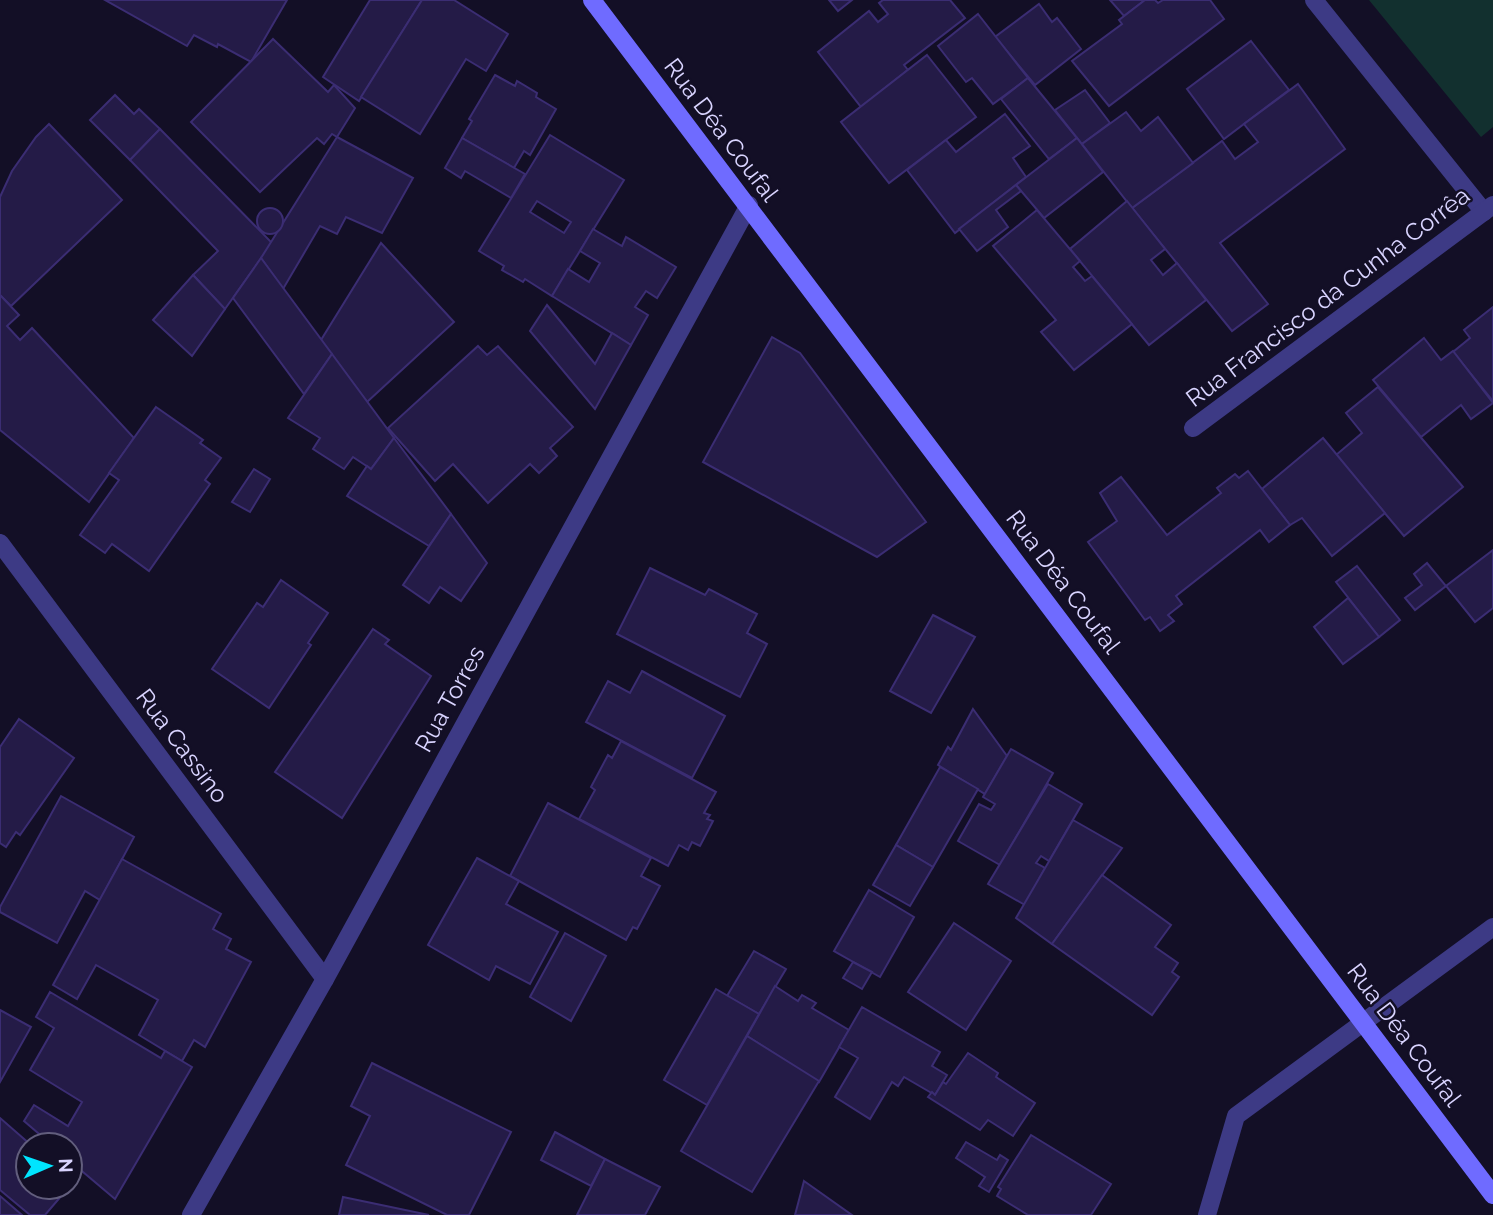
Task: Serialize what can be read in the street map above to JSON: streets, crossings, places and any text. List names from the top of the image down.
{
  "streets": {
    "main road": ["Rua Déa Coufal"],
    "street": ["Rua Francisco da Cunha Corrêa", "Rua Torres", "Rua Cassino"]
  },
  "crossings": [
    ["Rua Déa Coufal", "Rua Torres"],
    ["Rua Torres", "Rua Cassino"]
  ],
  "north": "right"
}
